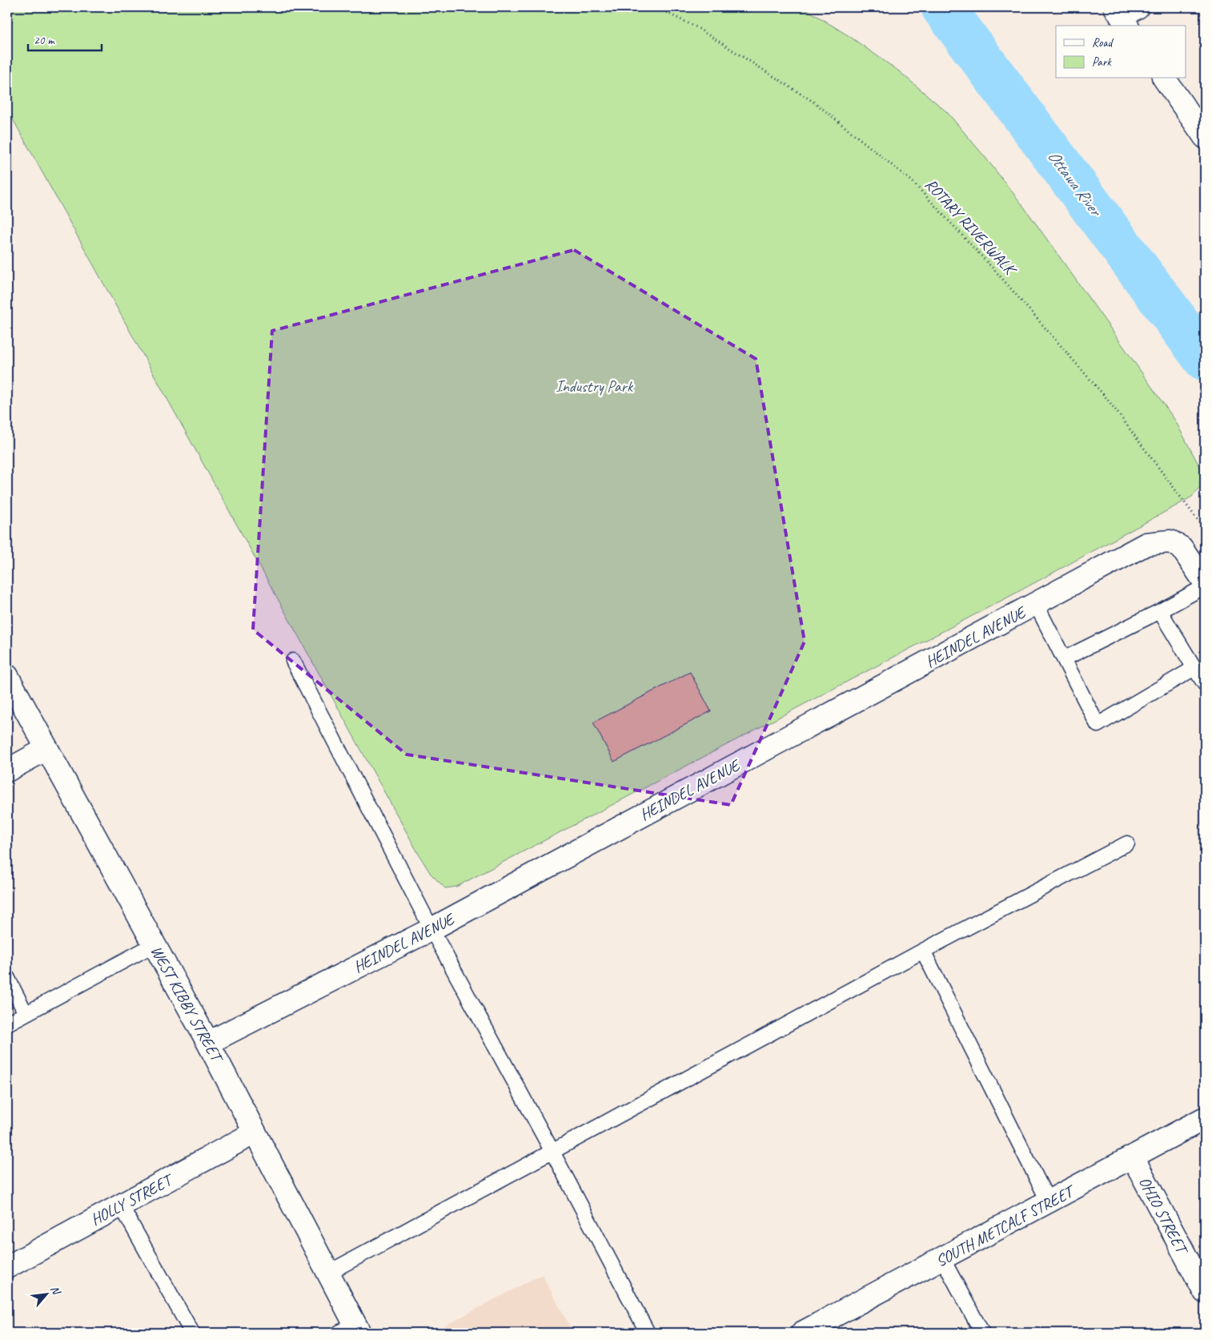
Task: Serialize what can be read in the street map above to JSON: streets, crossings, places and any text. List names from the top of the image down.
{
  "streets": {
    "street": [
      "HEINDEL AVENUE",
      "WEST KIBBY STREET",
      "HOLLY STREET",
      "OHIO STREET",
      "SOUTH METCALF STREET"
    ],
    "path": ["ROTARY RIVERWALK"]
  },
  "crossings": [
    ["HEINDEL AVENUE", "WEST KIBBY STREET"],
    ["WEST KIBBY STREET", "HOLLY STREET"],
    ["OHIO STREET", "SOUTH METCALF STREET"]
  ],
  "water": ["Ottawa River"],
  "parks": ["Industry Park"],
  "legend": ["Road", "Park"],
  "scale_bar": "20 m",
  "north": "top right"
}
